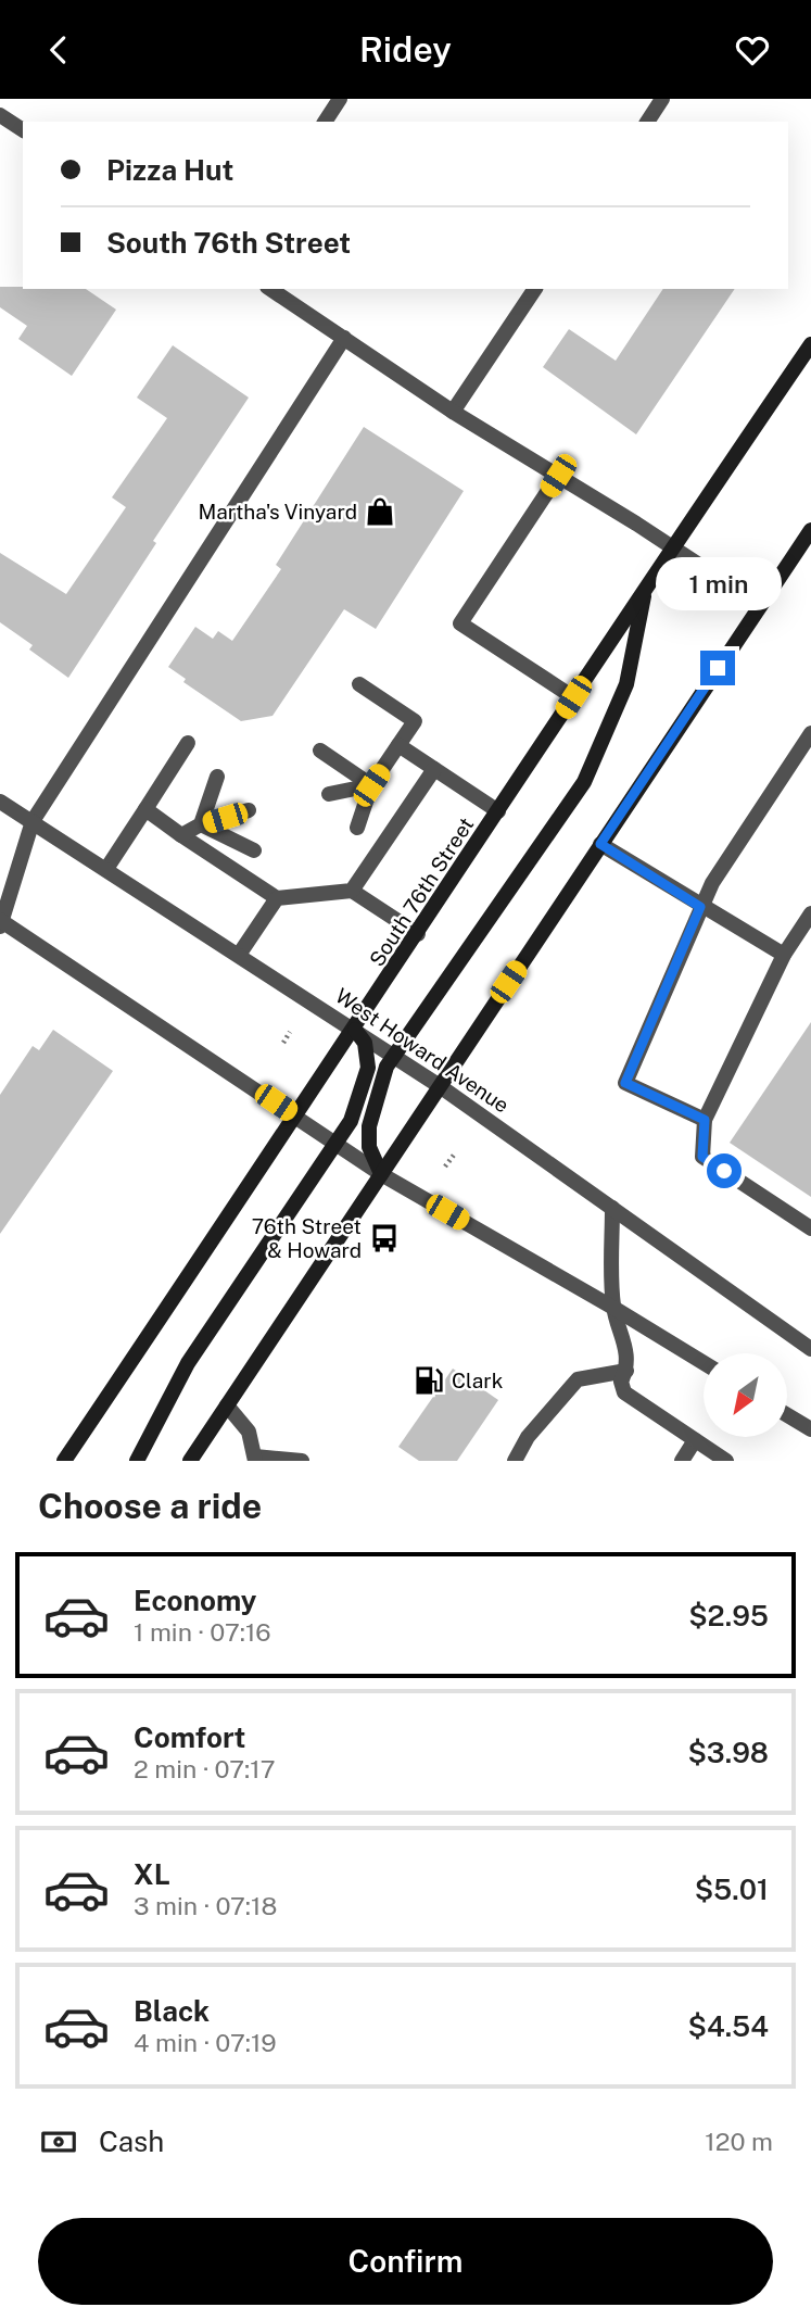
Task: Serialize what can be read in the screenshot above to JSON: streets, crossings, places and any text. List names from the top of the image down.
{
  "streets": {
    "main road": ["South 76th Street"],
    "street": ["West Howard Avenue"]
  },
  "crossings": [
    ["South 76th Street", "West Howard Avenue"]
  ],
  "places": {
    "shop": ["Martha's Vinyard"],
    "bus stop": ["76th Street & Howard"],
    "fuel station": ["Clark"]
  },
  "north": "bottom left",
  "page": {
    "header": "Ridey",
    "banner": ["Pizza Hut", "South 76th Street"],
    "bubble": "1 min",
    "heading": "Choose a ride",
    "list": [
      {
        "name": "Economy",
        "note": "1 min · 07:16",
        "value": "$2.95"
      },
      {
        "name": "Comfort",
        "note": "2 min · 07:17",
        "value": "$3.98"
      },
      {
        "name": "XL",
        "note": "3 min · 07:18",
        "value": "$5.01"
      },
      {
        "name": "Black",
        "note": "4 min · 07:19",
        "value": "$4.54"
      }
    ],
    "pay": ["Cash", "120 m"],
    "buttons": "Confirm"
  }
}
